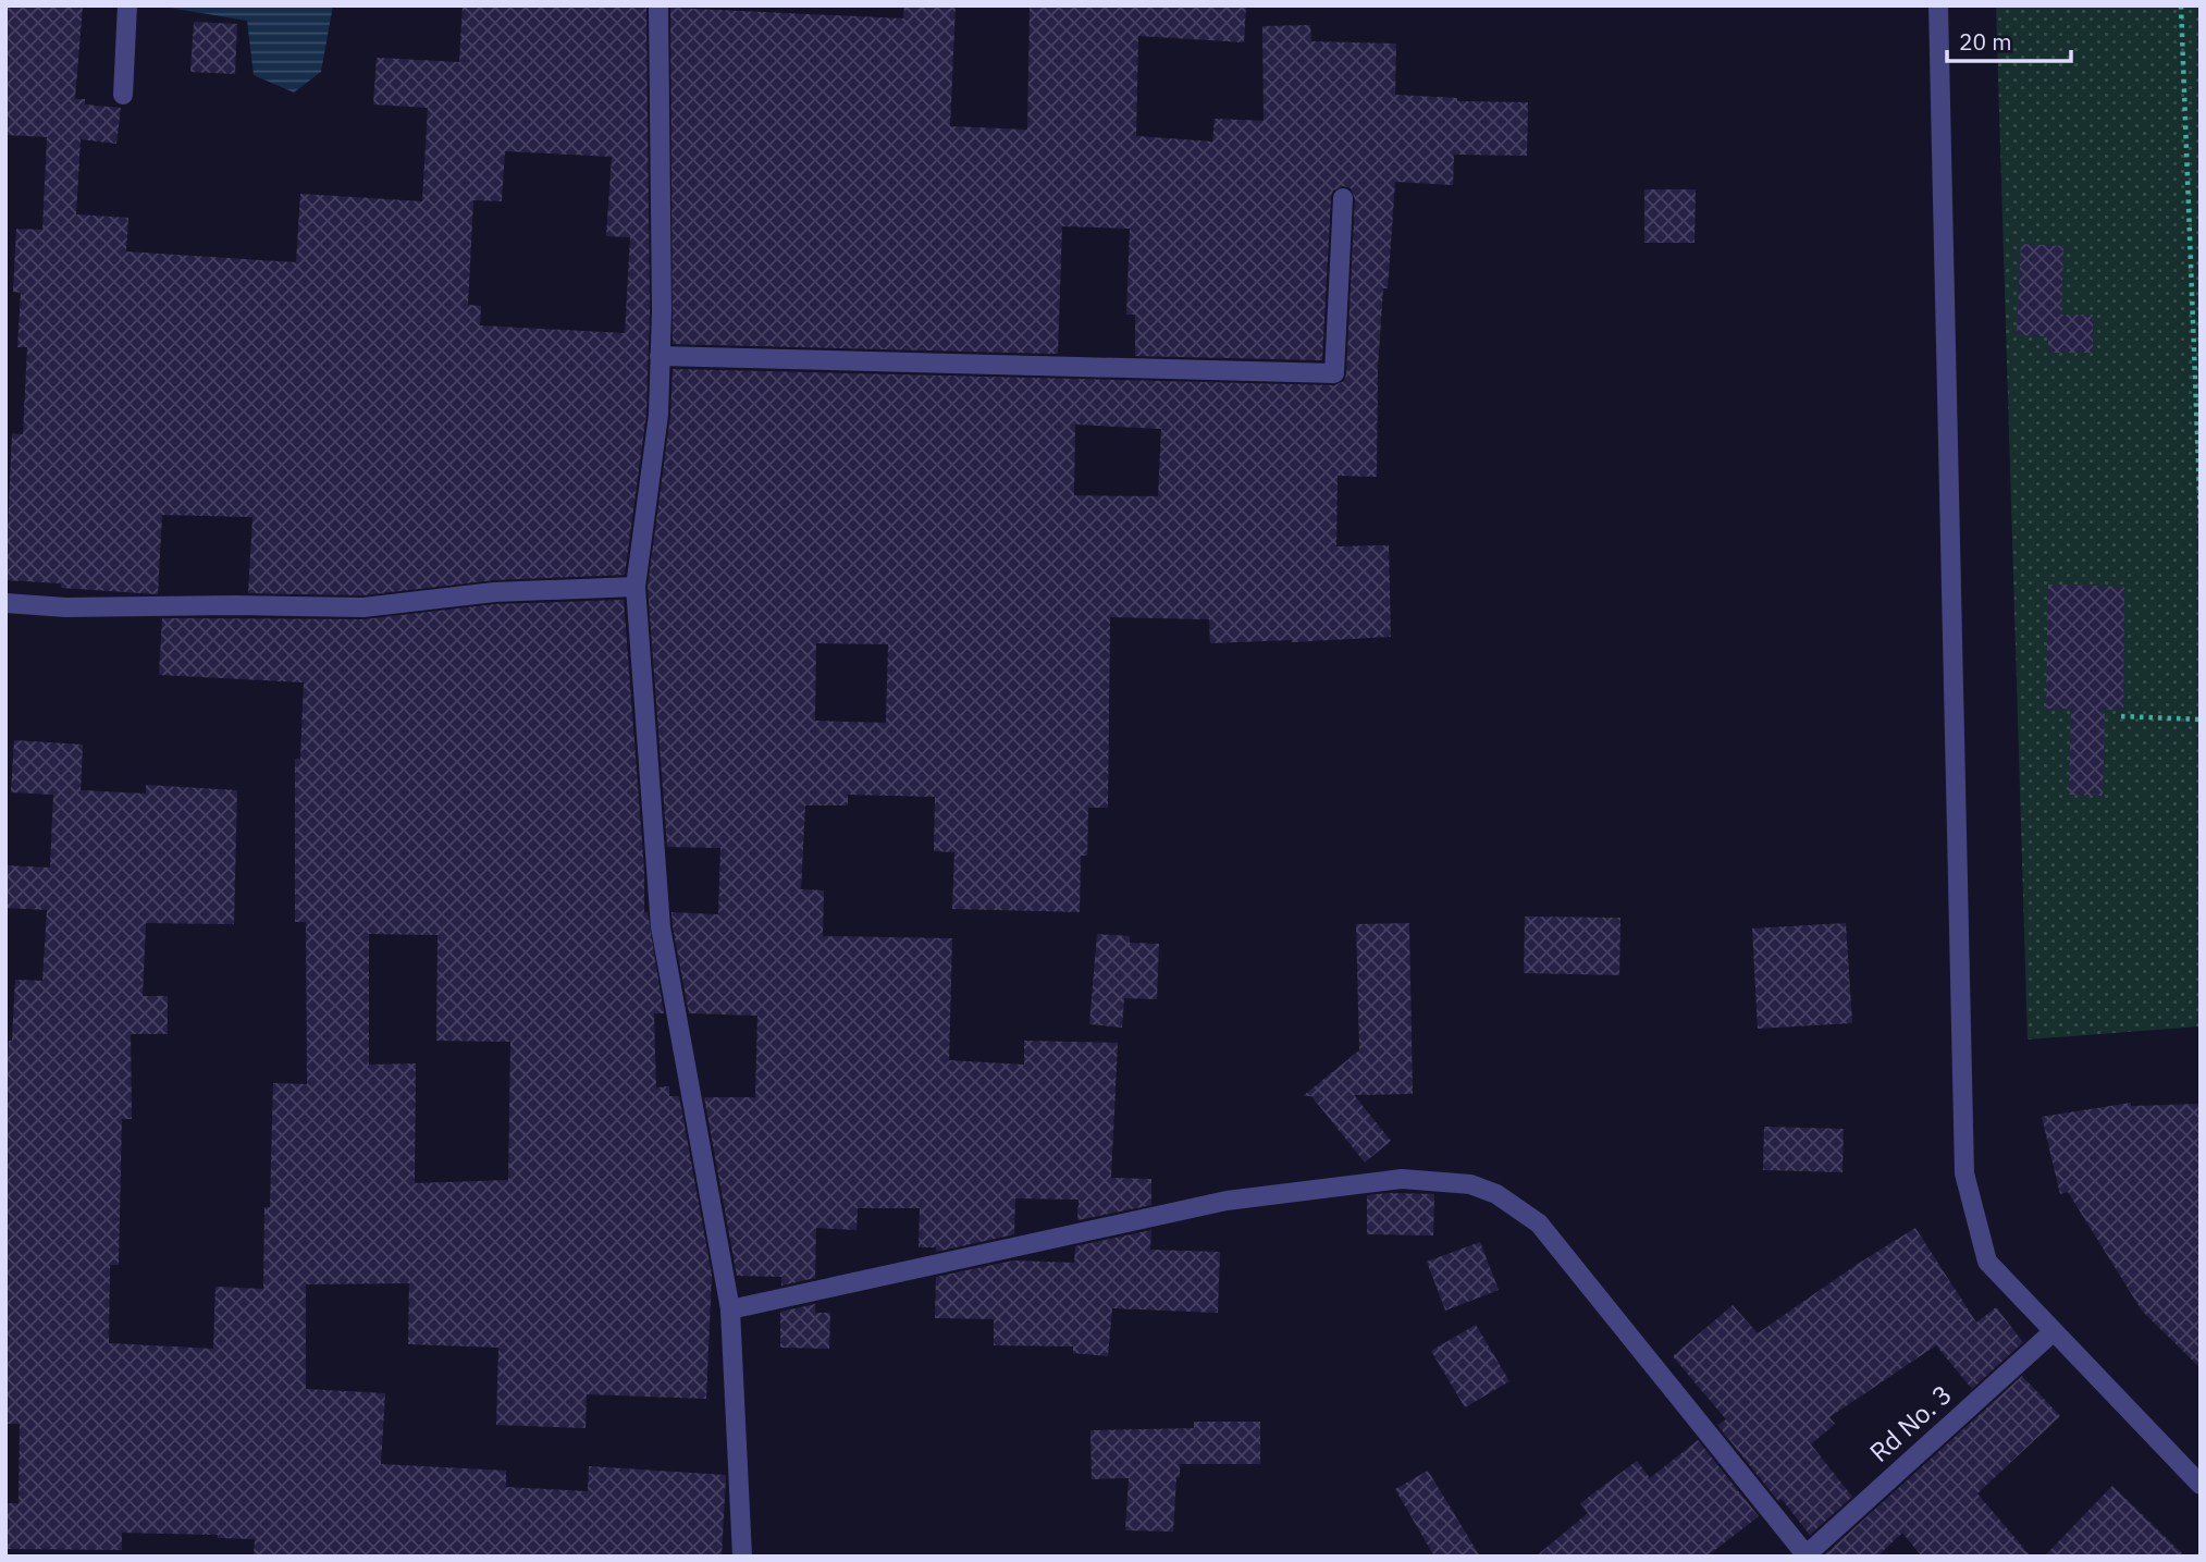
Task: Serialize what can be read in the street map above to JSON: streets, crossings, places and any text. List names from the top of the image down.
{
  "streets": {
    "street": ["Rd No. 3"]
  },
  "scale_bar": "20 m"
}
